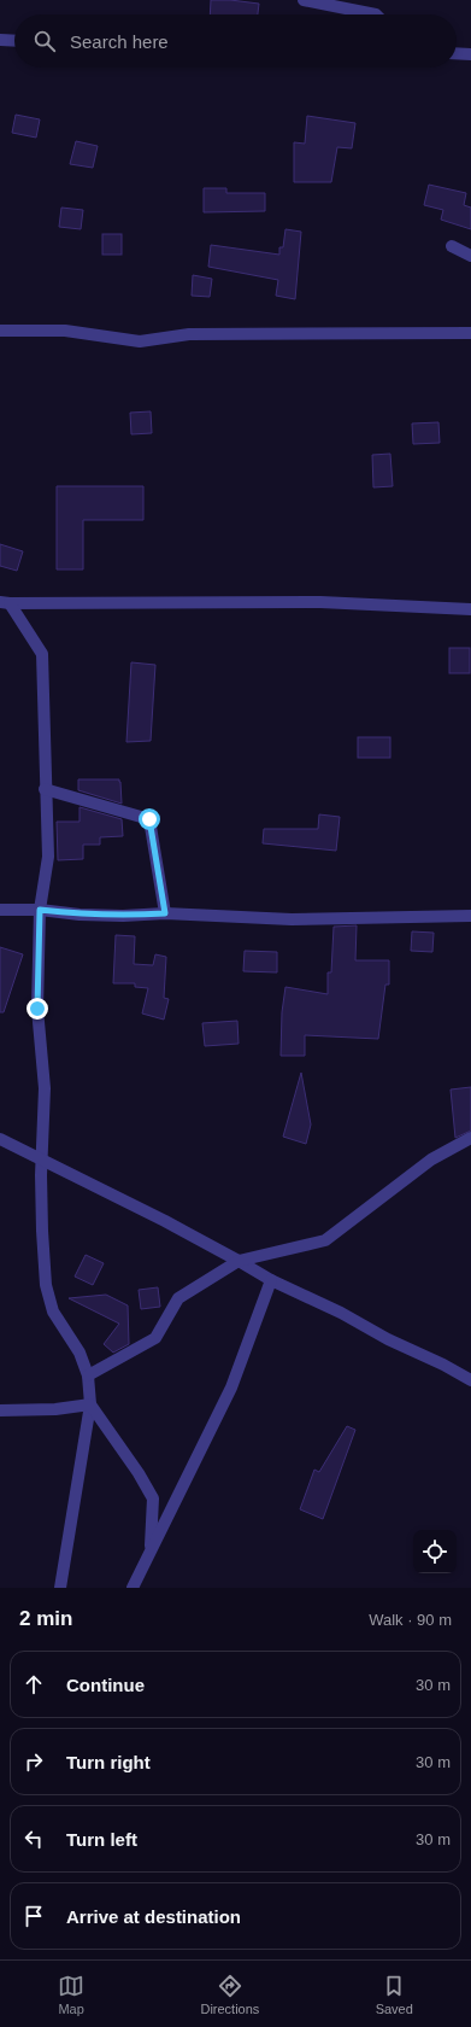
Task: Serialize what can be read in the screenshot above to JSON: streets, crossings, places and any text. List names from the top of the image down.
{
  "page": {
    "search": "Search here",
    "heading": ["2 min", "Walk · 90 m"],
    "list": [
      ["Continue", "30 m"],
      ["Turn right", "30 m"],
      ["Turn left", "30 m"],
      "Arrive at destination"
    ],
    "nav": ["Map", "Directions", "Saved"]
  }
}
